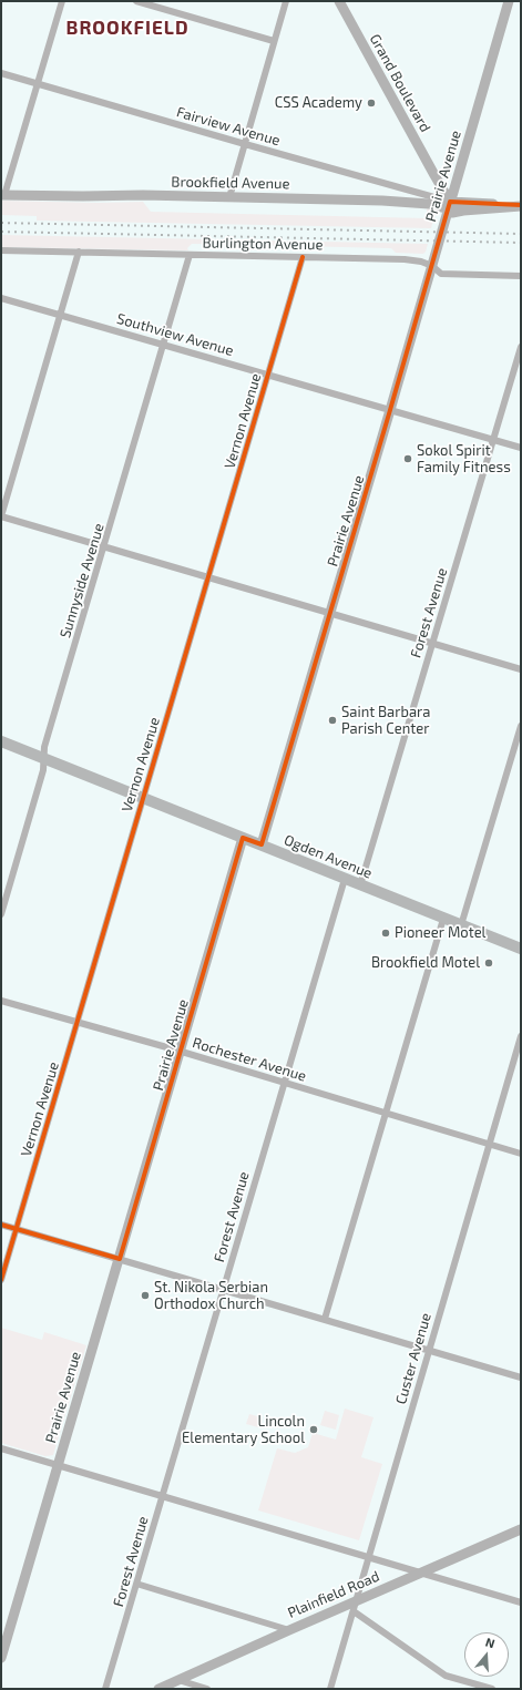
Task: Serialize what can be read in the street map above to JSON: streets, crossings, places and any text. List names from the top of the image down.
{
  "streets": {
    "main road": ["Ogden Avenue"],
    "street": [
      "Grand Boulevard",
      "Fairview Avenue",
      "Prairie Avenue",
      "Brookfield Avenue",
      "Burlington Avenue",
      "Southview Avenue",
      "Vernon Avenue",
      "Sunnyside Avenue",
      "Forest Avenue",
      "Rochester Avenue",
      "Custer Avenue",
      "Plainfield Road"
    ]
  },
  "crossings": [
    ["Grand Boulevard", "Fairview Avenue"],
    ["Grand Boulevard", "Prairie Avenue"],
    ["Grand Boulevard", "Brookfield Avenue"],
    ["Fairview Avenue", "Prairie Avenue"],
    ["Fairview Avenue", "Brookfield Avenue"],
    ["Prairie Avenue", "Brookfield Avenue"],
    ["Prairie Avenue", "Burlington Avenue"],
    ["Prairie Avenue", "Southview Avenue"],
    ["Prairie Avenue", "Ogden Avenue"],
    ["Prairie Avenue", "Rochester Avenue"],
    ["Burlington Avenue", "Vernon Avenue"],
    ["Burlington Avenue", "Sunnyside Avenue"],
    ["Southview Avenue", "Vernon Avenue"],
    ["Southview Avenue", "Sunnyside Avenue"],
    ["Southview Avenue", "Forest Avenue"],
    ["Vernon Avenue", "Ogden Avenue"],
    ["Vernon Avenue", "Rochester Avenue"],
    ["Sunnyside Avenue", "Ogden Avenue"],
    ["Forest Avenue", "Ogden Avenue"],
    ["Forest Avenue", "Rochester Avenue"],
    ["Rochester Avenue", "Custer Avenue"],
    ["Custer Avenue", "Plainfield Road"]
  ],
  "districts": ["BROOKFIELD"],
  "places": [
    "CSS Academy",
    "Sokol Spirit Family Fitness",
    "Saint Barbara Parish Center",
    "Pioneer Motel",
    "Brookfield Motel",
    "St. Nikola Serbian Orthodox Church",
    "Lincoln Elementary School"
  ],
  "north": "top"
}
